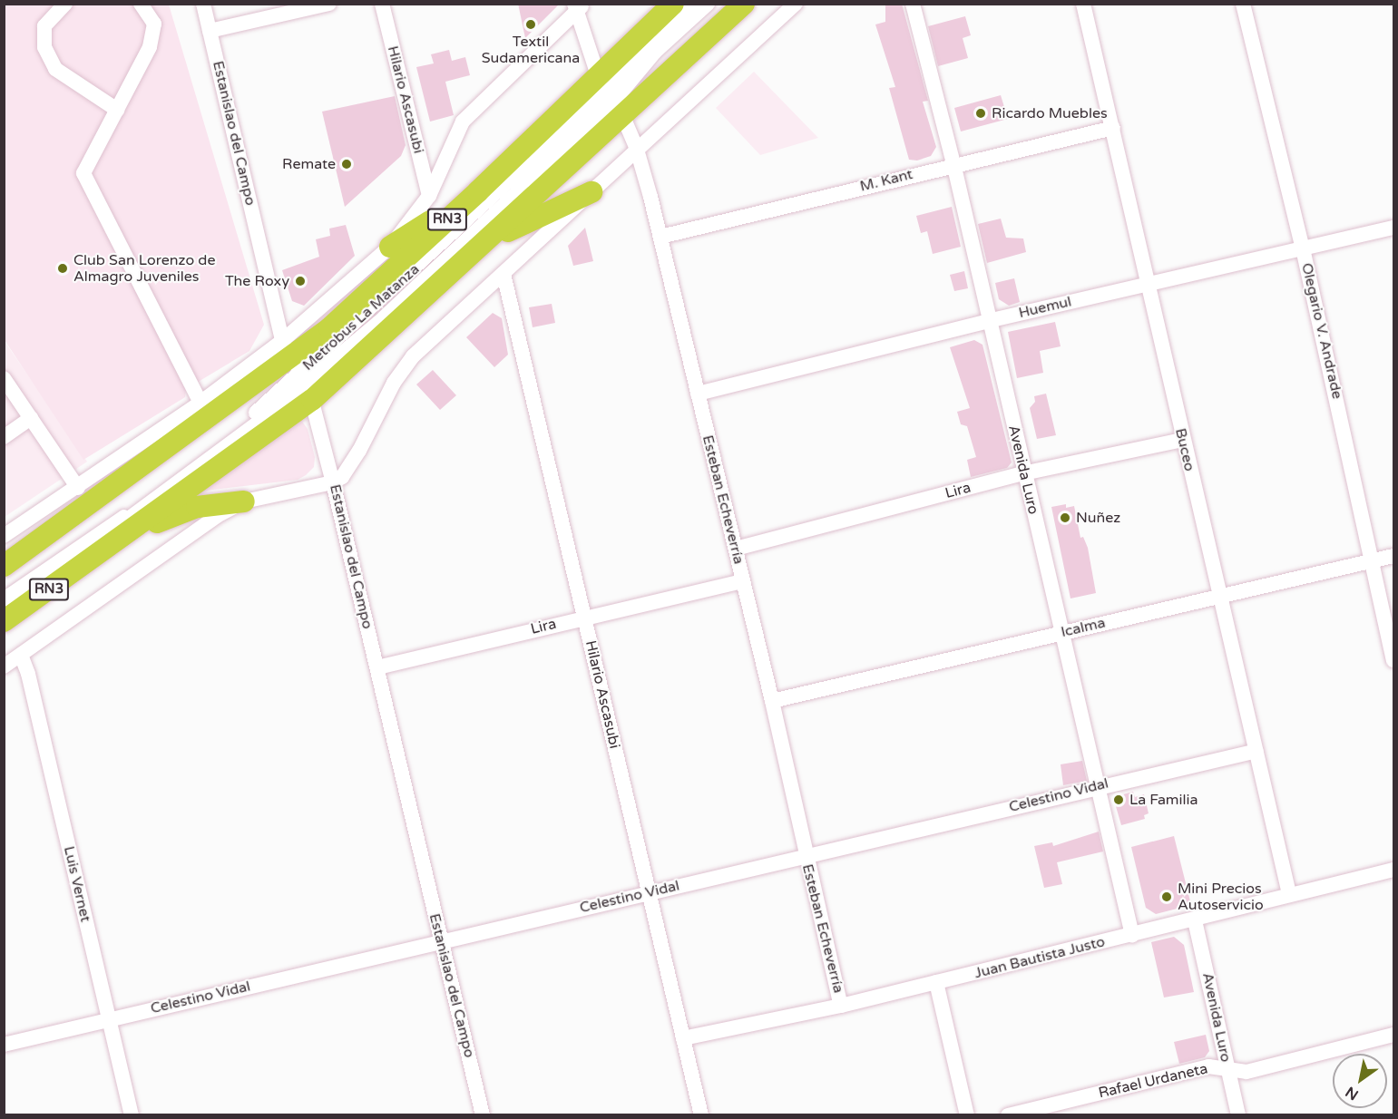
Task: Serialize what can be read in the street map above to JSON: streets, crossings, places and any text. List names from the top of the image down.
{
  "streets": {
    "highway": ["RN3"],
    "street": [
      "Hilario Ascasubi",
      "Estanislao del Campo",
      "M. Kant",
      "Huemul",
      "Metrobus La Matanza",
      "Olegario V. Andrade",
      "Buceo",
      "Avenida Luro",
      "Lira",
      "Esteban Echeverría",
      "Icalma",
      "Celestino Vidal",
      "Luis Vernet",
      "Juan Bautista Justo",
      "Rafael Urdaneta"
    ]
  },
  "crossings": [
    ["Hilario Ascasubi", "Lira"],
    ["Hilario Ascasubi", "Celestino Vidal"],
    ["Hilario Ascasubi", "Juan Bautista Justo"],
    ["Estanislao del Campo", "RN3"],
    ["Estanislao del Campo", "Metrobus La Matanza"],
    ["Estanislao del Campo", "Lira"],
    ["Estanislao del Campo", "Celestino Vidal"],
    ["M. Kant", "Buceo"],
    ["M. Kant", "Avenida Luro"],
    ["M. Kant", "Esteban Echeverría"],
    ["RN3", "Metrobus La Matanza"],
    ["RN3", "Esteban Echeverría"],
    ["Huemul", "Olegario V. Andrade"],
    ["Huemul", "Buceo"],
    ["Huemul", "Avenida Luro"],
    ["Huemul", "Esteban Echeverría"],
    ["Metrobus La Matanza", "Esteban Echeverría"],
    ["Olegario V. Andrade", "Icalma"],
    ["Buceo", "Lira"],
    ["Buceo", "Icalma"],
    ["Buceo", "Celestino Vidal"],
    ["Buceo", "Juan Bautista Justo"],
    ["Avenida Luro", "Lira"],
    ["Avenida Luro", "Icalma"],
    ["Avenida Luro", "Celestino Vidal"],
    ["Avenida Luro", "Juan Bautista Justo"],
    ["Avenida Luro", "Rafael Urdaneta"],
    ["Lira", "Esteban Echeverría"],
    ["Esteban Echeverría", "Icalma"],
    ["Esteban Echeverría", "Celestino Vidal"],
    ["Esteban Echeverría", "Juan Bautista Justo"],
    ["Celestino Vidal", "Luis Vernet"]
  ],
  "places": [
    "Textil Sudamericana",
    "Ricardo Muebles",
    "Remate",
    "Club San Lorenzo de Almagro Juveniles",
    "The Roxy",
    "Nuñez",
    "La Familia",
    "Mini Precios Autoservicio"
  ],
  "north": "bottom left"
}
